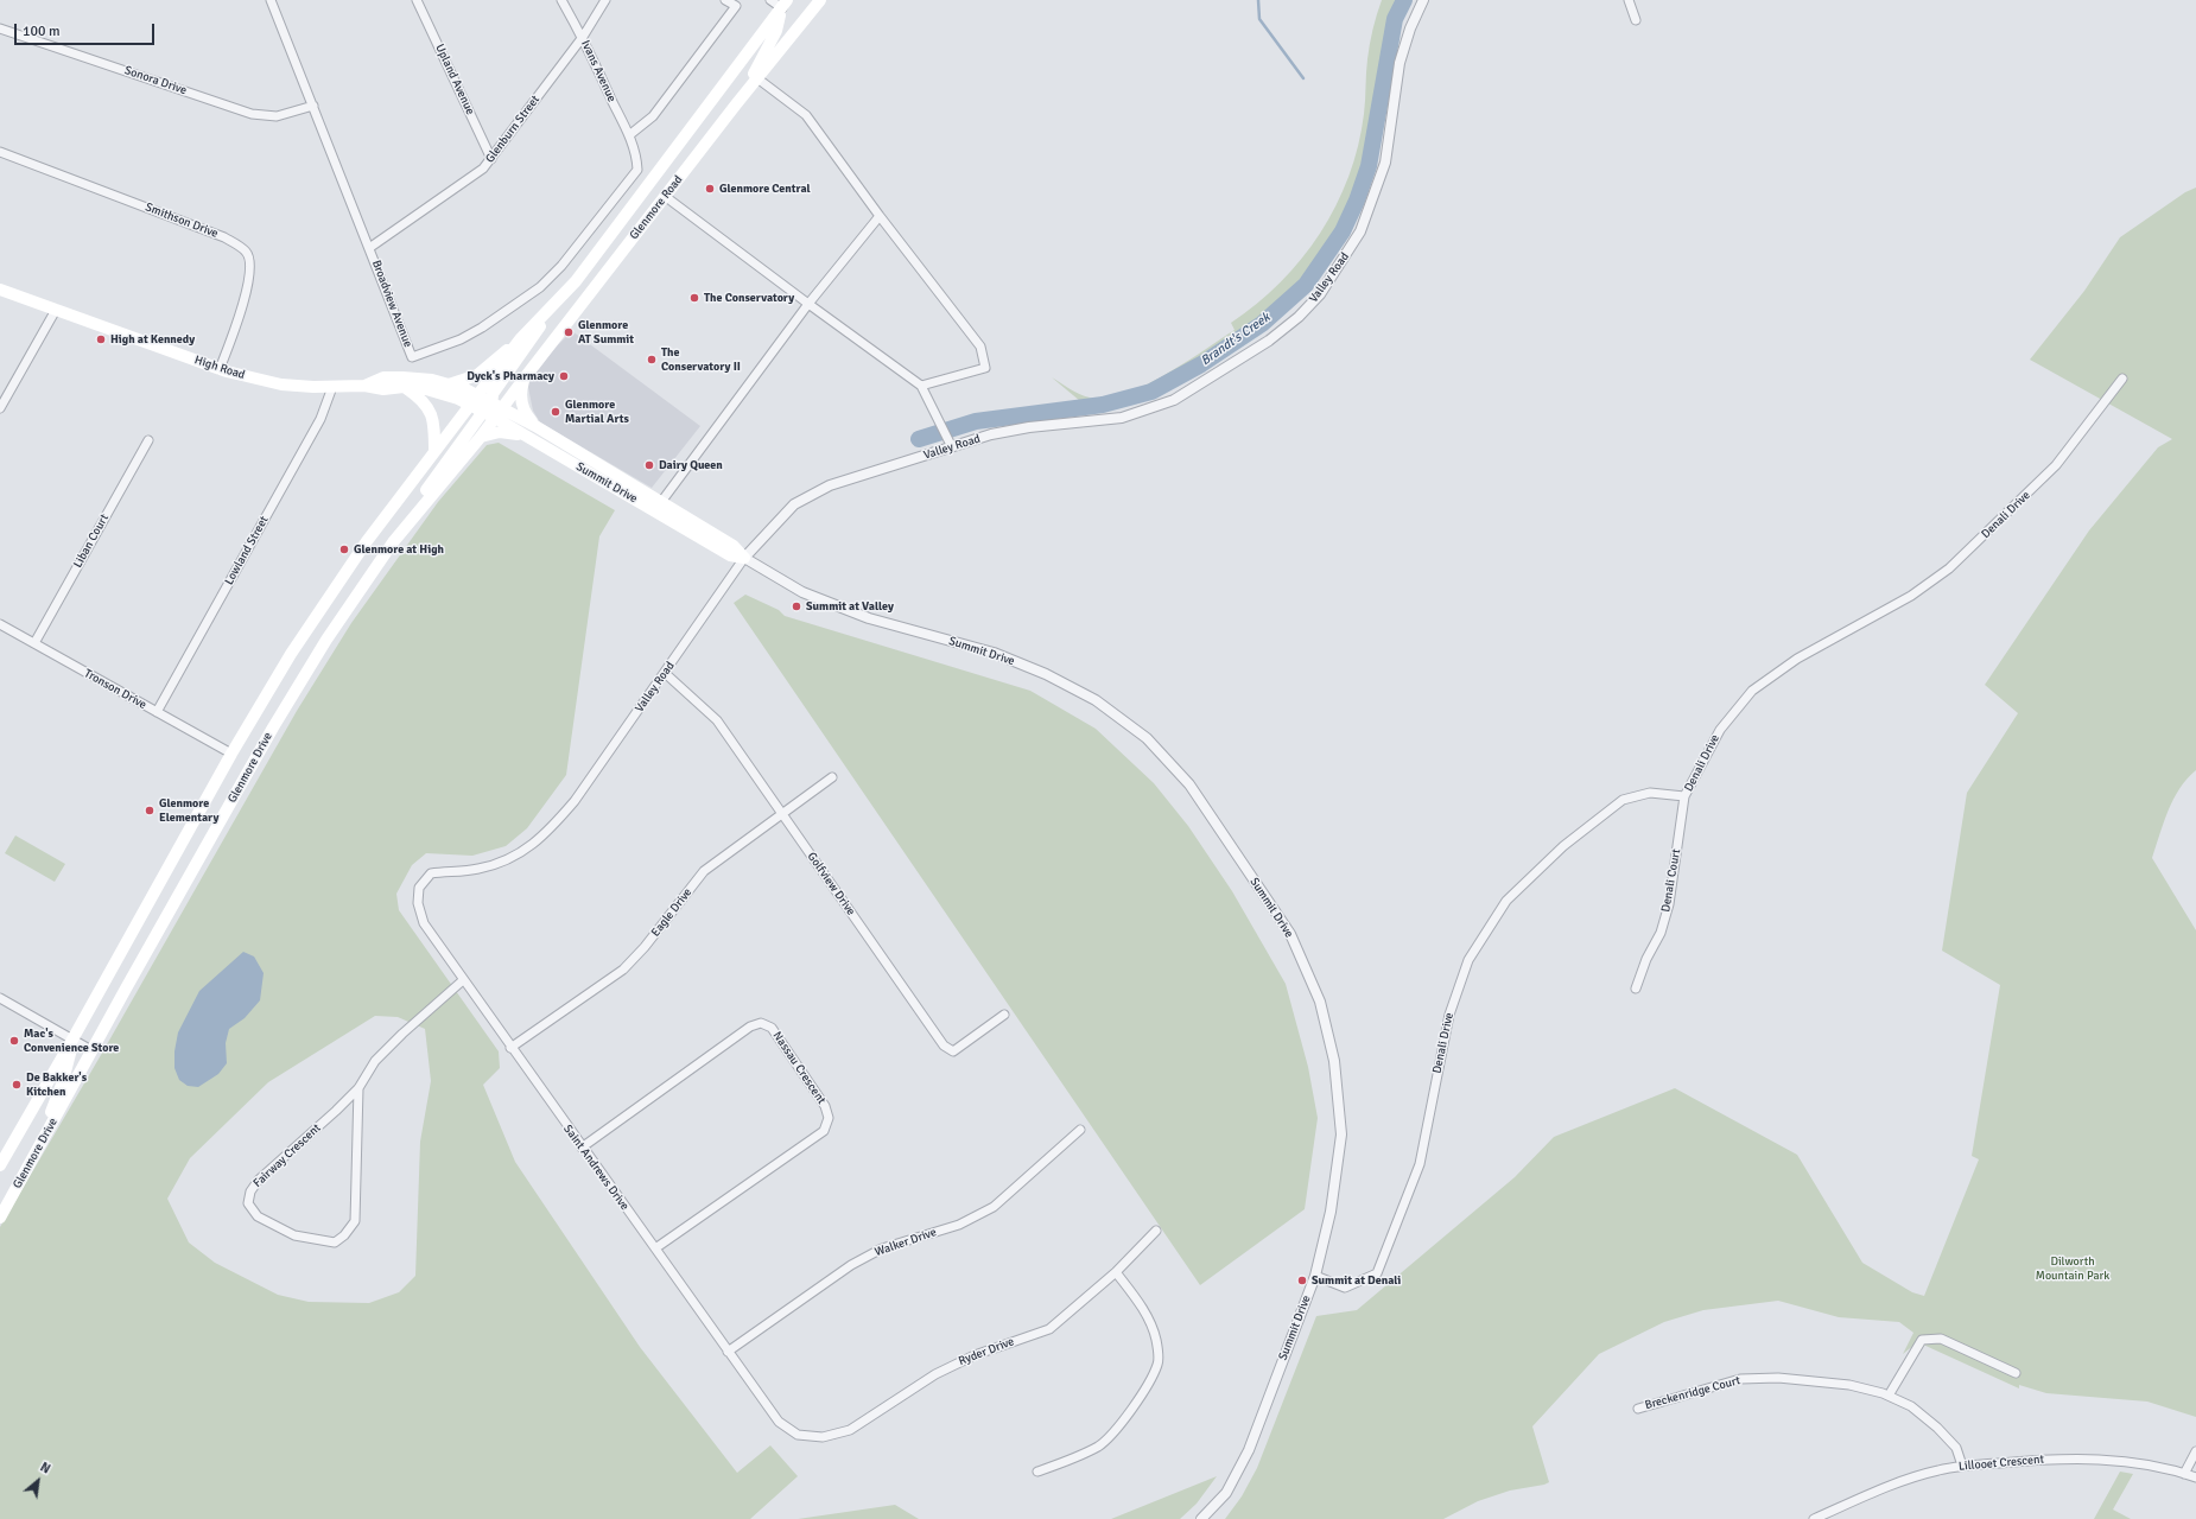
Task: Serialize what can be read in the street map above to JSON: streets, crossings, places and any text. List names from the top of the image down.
{
  "streets": {
    "main road": [
      "Glenmore Road",
      "High Road",
      "Summit Drive",
      "Glenmore Drive"
    ],
    "street": [
      "Ivans Avenue",
      "Upland Avenue",
      "Sonora Drive",
      "Glenburn Street",
      "Smithson Drive",
      "Valley Road",
      "Broadview Avenue",
      "Denali Drive",
      "Liban Court",
      "Lowland Street",
      "Tronson Drive",
      "Denali Court",
      "Golfview Drive",
      "Eagle Drive",
      "Nassau Crescent",
      "Fairway Crescent",
      "Saint Andrews Drive",
      "Walker Drive",
      "Ryder Drive",
      "Breckenridge Court",
      "Lillooet Crescent"
    ]
  },
  "crossings": [
    ["Ivans Avenue", "Glenburn Street"],
    ["Ivans Avenue", "Broadview Avenue"],
    ["Upland Avenue", "Glenburn Street"],
    ["Sonora Drive", "Broadview Avenue"],
    ["Glenburn Street", "Broadview Avenue"],
    ["Glenmore Road", "High Road"],
    ["Glenmore Road", "Summit Drive"],
    ["Glenmore Road", "Glenmore Drive"],
    ["Smithson Drive", "High Road"],
    ["Valley Road", "Summit Drive"],
    ["Valley Road", "Golfview Drive"],
    ["Valley Road", "Saint Andrews Drive"],
    ["High Road", "Summit Drive"],
    ["High Road", "Lowland Street"],
    ["High Road", "Glenmore Drive"],
    ["Summit Drive", "Denali Drive"],
    ["Summit Drive", "Glenmore Drive"],
    ["Denali Drive", "Denali Court"],
    ["Liban Court", "Tronson Drive"],
    ["Lowland Street", "Tronson Drive"],
    ["Tronson Drive", "Glenmore Drive"],
    ["Golfview Drive", "Eagle Drive"],
    ["Eagle Drive", "Saint Andrews Drive"],
    ["Nassau Crescent", "Saint Andrews Drive"],
    ["Fairway Crescent", "Saint Andrews Drive"],
    ["Saint Andrews Drive", "Walker Drive"],
    ["Saint Andrews Drive", "Ryder Drive"],
    ["Breckenridge Court", "Lillooet Crescent"]
  ],
  "water": ["Brandt's Creek"],
  "parks": ["Dilworth Mountain Park"],
  "places": [
    "Glenmore Central",
    "The Conservatory",
    "Glenmore AT Summit",
    "High at Kennedy",
    "The Conservatory II",
    "Dyck's Pharmacy",
    "Glenmore Martial Arts",
    "Dairy Queen",
    "Glenmore at High",
    "Summit at Valley",
    "Glenmore Elementary",
    "Mac's Convenience Store",
    "De Bakker's Kitchen",
    "Summit at Denali"
  ],
  "scale_bar": "100 m",
  "north": "top right"
}
